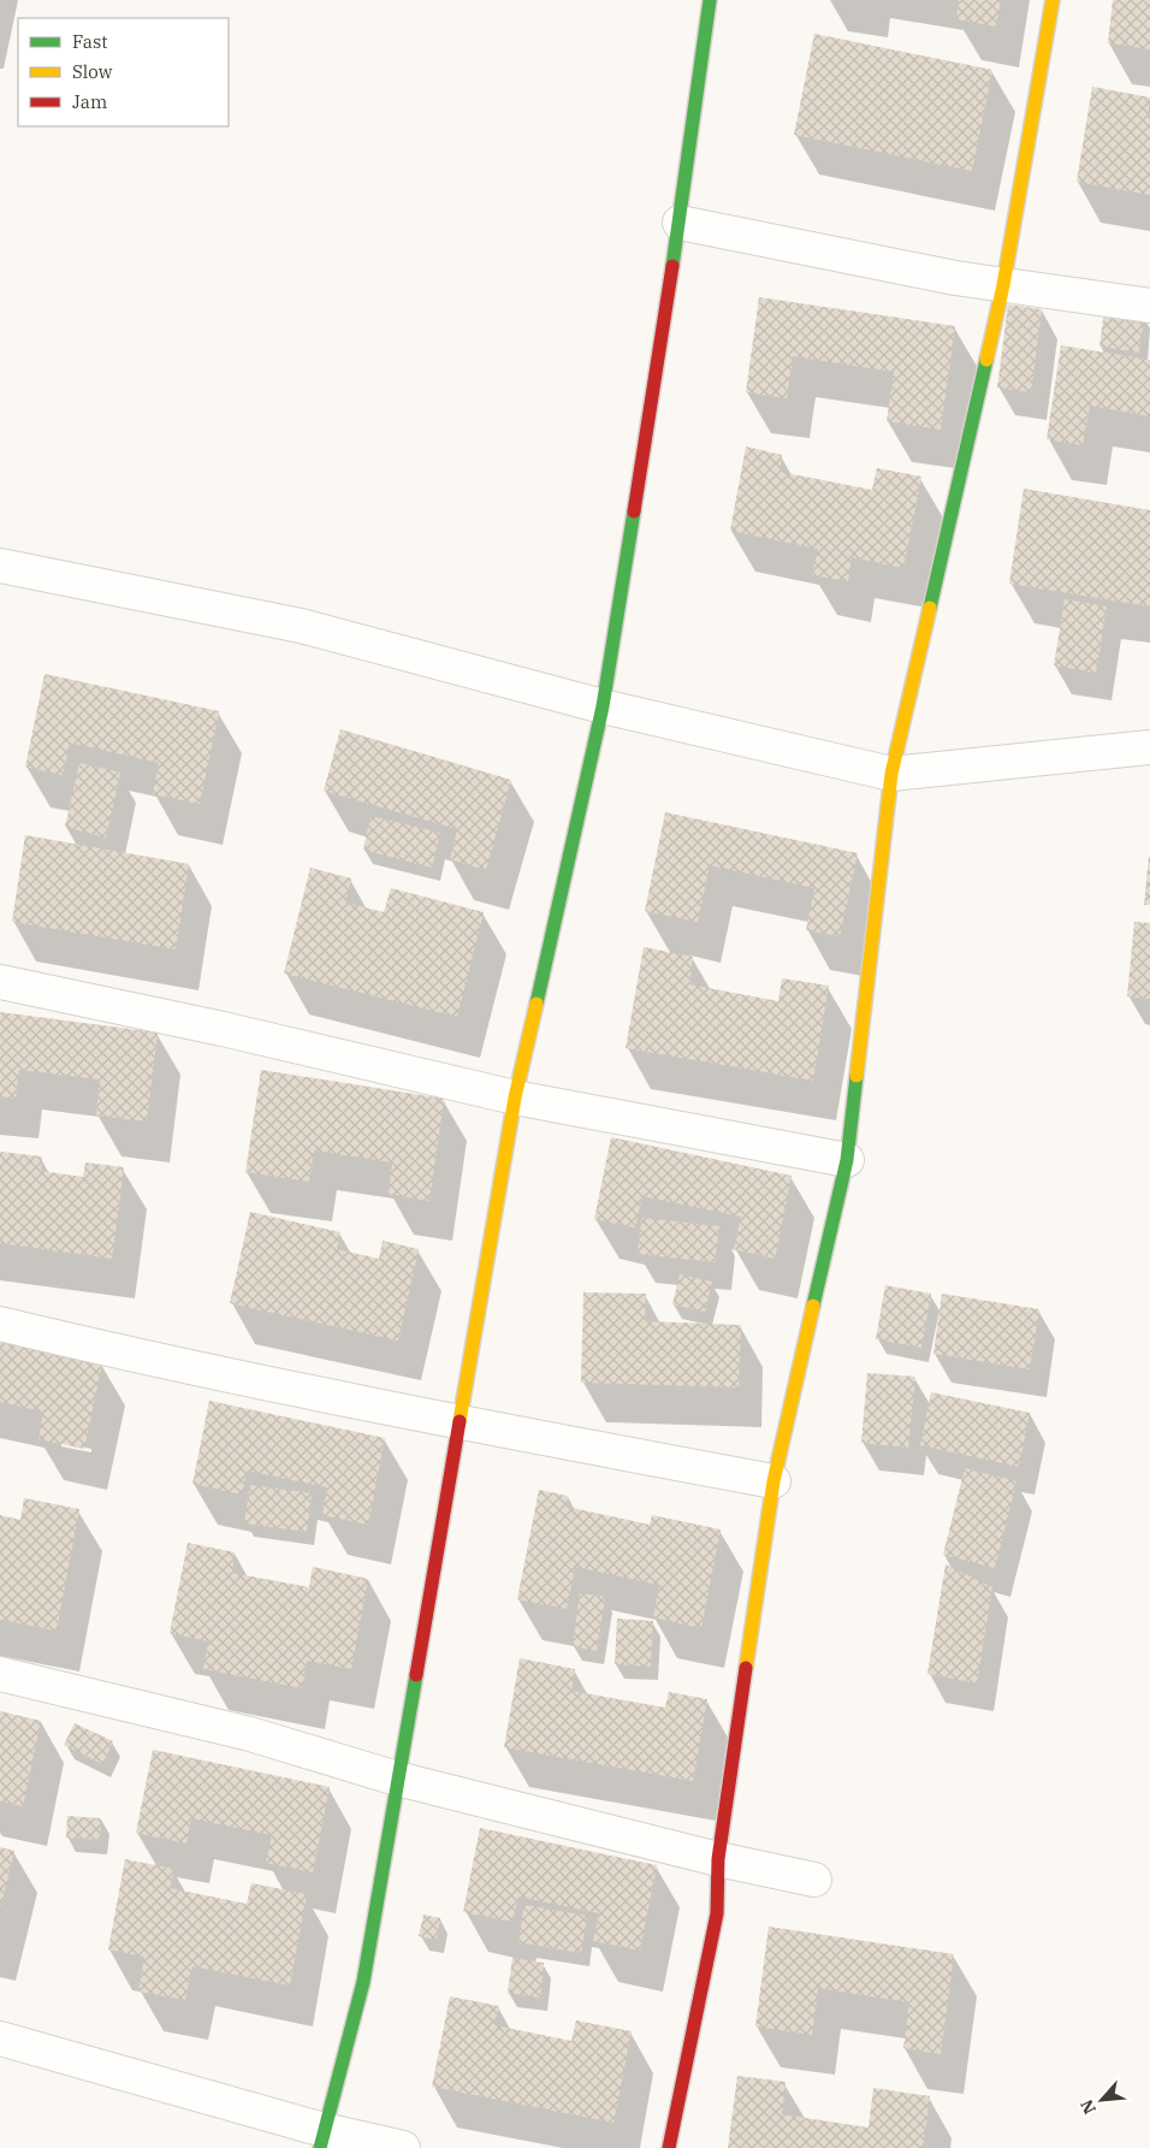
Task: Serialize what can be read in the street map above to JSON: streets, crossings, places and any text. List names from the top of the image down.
{
  "legend": ["Fast", "Slow", "Jam"],
  "north": "bottom left"
}
